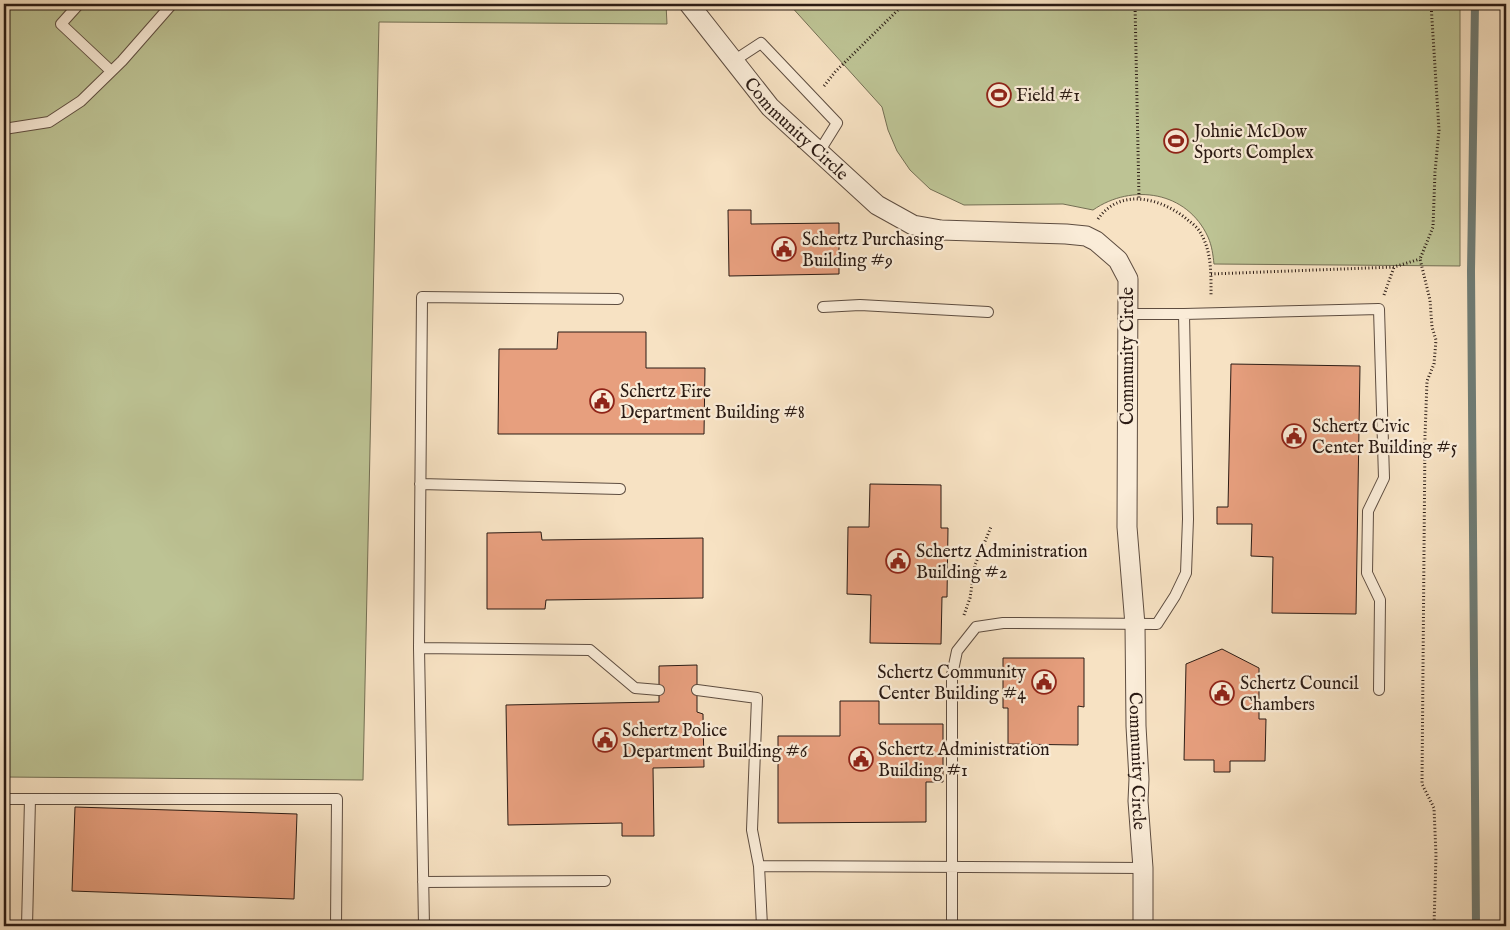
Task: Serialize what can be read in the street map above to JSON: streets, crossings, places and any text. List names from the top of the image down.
{
  "streets": {
    "street": ["Community Circle"]
  },
  "places": {
    "sports": ["Field #1", "Johnie McDow Sports Complex"],
    "public building": [
      "Schertz Purchasing Building #9",
      "Schertz Fire Department Building #8",
      "Schertz Civic Center Building #5",
      "Schertz Administration Building #2",
      "Schertz Community Center Building #4",
      "Schertz Council Chambers",
      "Schertz Police Department Building #6",
      "Schertz Administration Building #1"
    ]
  }
}
